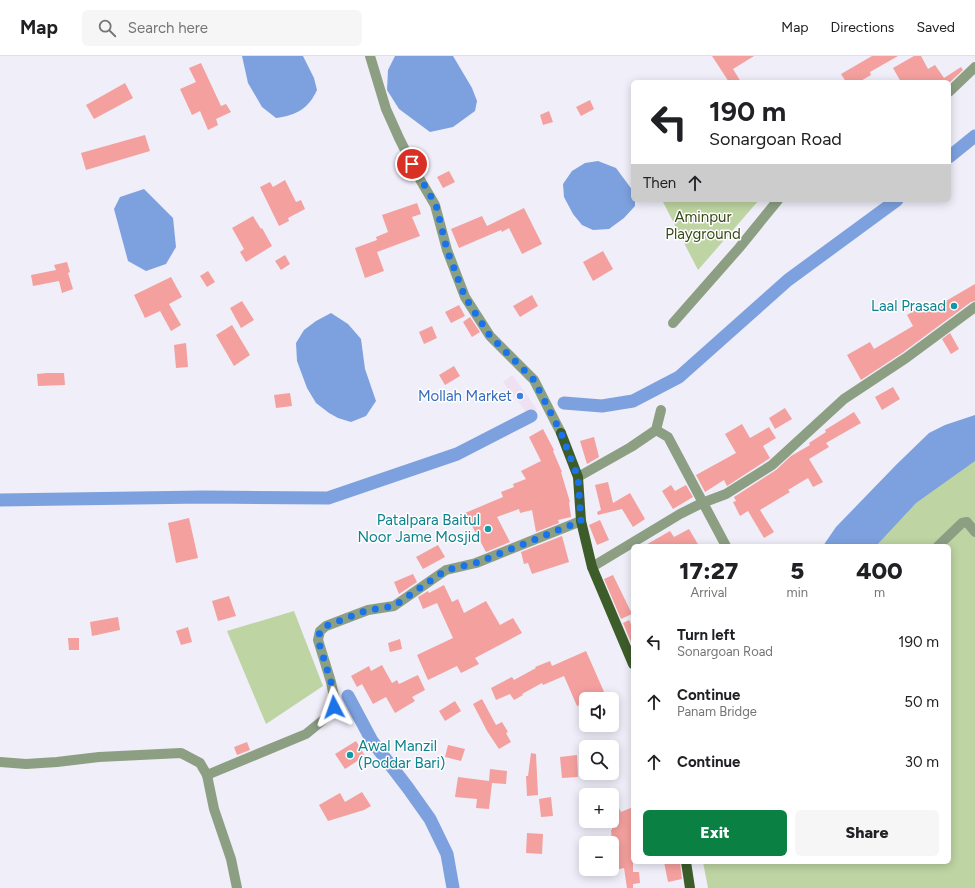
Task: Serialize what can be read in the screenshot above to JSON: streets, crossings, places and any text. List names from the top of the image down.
{
  "parks": ["Aminpur Playground"],
  "places": [
    "Laal Prasad",
    "Mollah Market",
    "Patalpara Baitul Noor Jame Mosjid",
    "Awal Manzil (Poddar Bari)"
  ],
  "page": {
    "header": "Map",
    "search": "Search here",
    "nav": ["Map", "Directions", "Saved"],
    "turn": ["190 m", "Sonargoan Road"],
    "then": "Then",
    "eta": [
      "17:27",
      "Arrival",
      "5",
      "min",
      "400",
      "m"
    ],
    "list": [
      {
        "name": "Turn left",
        "note": "Sonargoan Road",
        "value": "190 m"
      },
      {
        "name": "Continue",
        "note": "Panam Bridge",
        "value": "50 m"
      },
      {
        "name": "Continue",
        "value": "30 m"
      }
    ],
    "map_buttons": ["+", "−"],
    "buttons": ["Exit", "Share"]
  }
}
